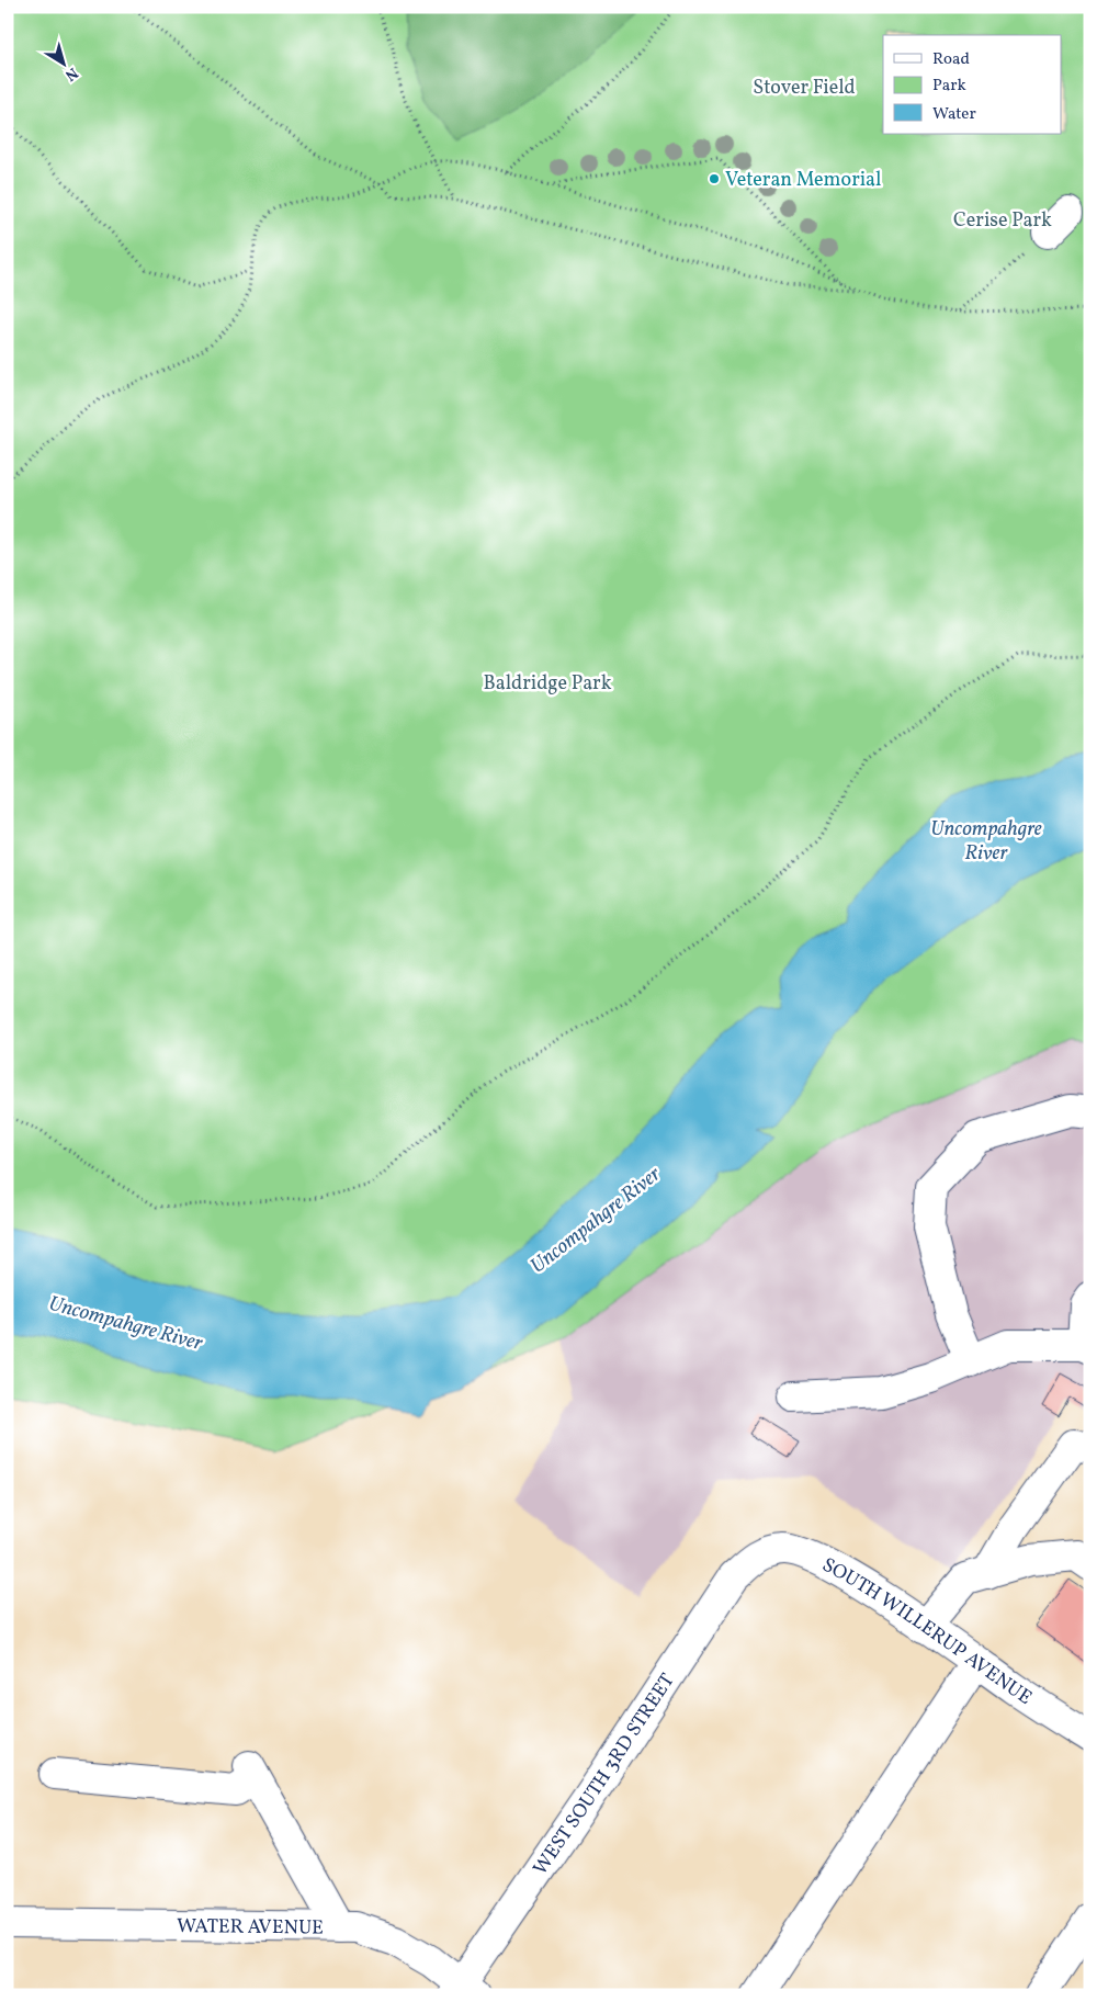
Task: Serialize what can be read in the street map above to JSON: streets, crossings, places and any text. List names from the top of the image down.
{
  "streets": {
    "street": ["SOUTH WILLERUP AVENUE", "WEST SOUTH 3RD STREET", "WATER AVENUE"]
  },
  "crossings": [
    ["SOUTH WILLERUP AVENUE", "WEST SOUTH 3RD STREET"],
    ["WEST SOUTH 3RD STREET", "WATER AVENUE"]
  ],
  "water": ["Uncompahgre River"],
  "parks": ["Stover Field", "Cerise Park", "Baldridge Park"],
  "places": ["Veteran Memorial"],
  "legend": ["Road", "Park", "Water"],
  "north": "bottom right"
}
